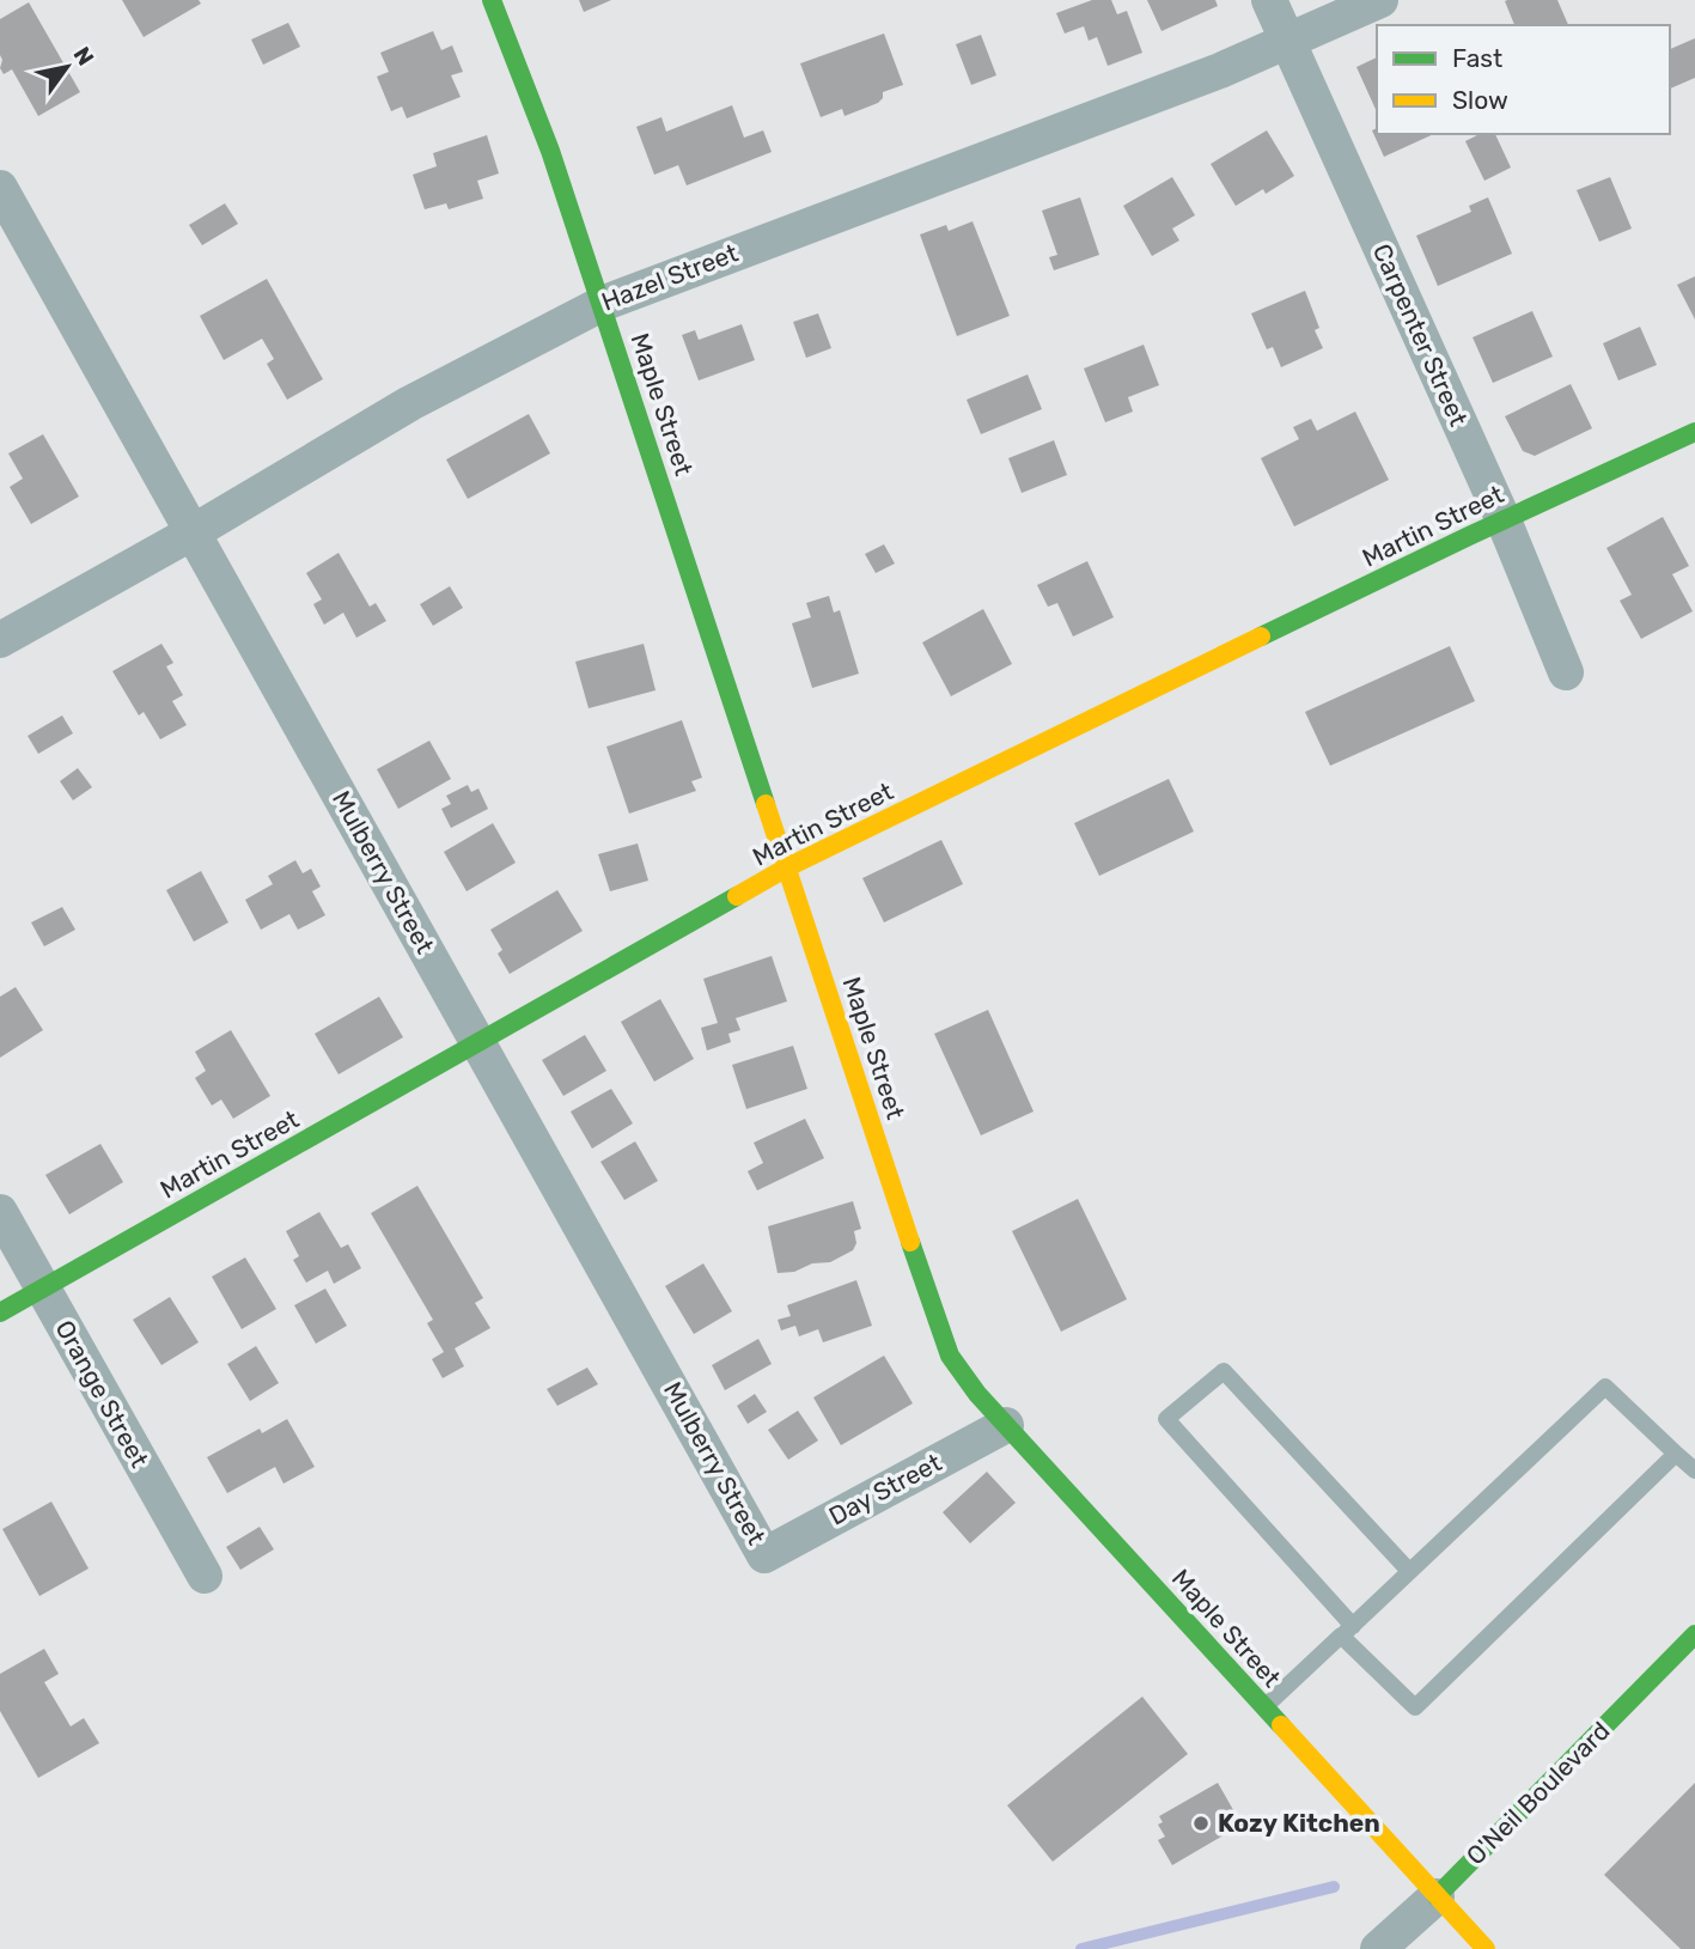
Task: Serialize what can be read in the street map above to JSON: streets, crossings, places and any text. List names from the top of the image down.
{
  "streets": {
    "main road": ["Maple Street", "Martin Street", "O'Neil Boulevard"],
    "street": [
      "Hazel Street",
      "Carpenter Street",
      "Mulberry Street",
      "Orange Street",
      "Day Street"
    ]
  },
  "crossings": [
    ["Hazel Street", "Carpenter Street"],
    ["Hazel Street", "Maple Street"],
    ["Hazel Street", "Mulberry Street"],
    ["Carpenter Street", "Martin Street"],
    ["Maple Street", "Martin Street"],
    ["Maple Street", "Day Street"],
    ["Maple Street", "O'Neil Boulevard"],
    ["Martin Street", "Mulberry Street"],
    ["Martin Street", "Orange Street"],
    ["Mulberry Street", "Day Street"]
  ],
  "places": ["Kozy Kitchen"],
  "legend": ["Fast", "Slow"],
  "north": "top right"
}
